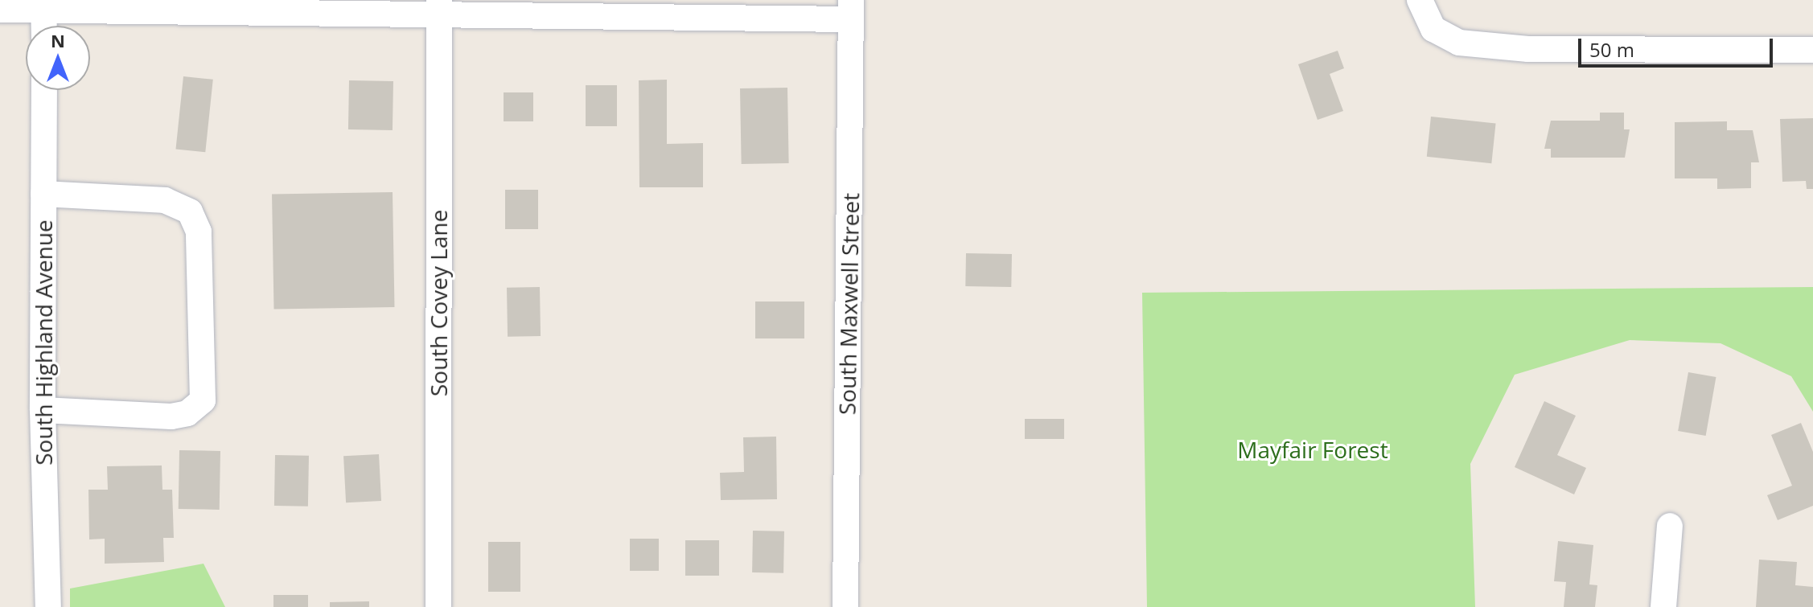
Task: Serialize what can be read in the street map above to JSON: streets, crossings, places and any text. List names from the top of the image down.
{
  "streets": {
    "street": ["South Covey Lane", "South Maxwell Street", "South Highland Avenue"]
  },
  "parks": ["Mayfair Forest"],
  "scale_bar": "50 m",
  "north": "top"
}
